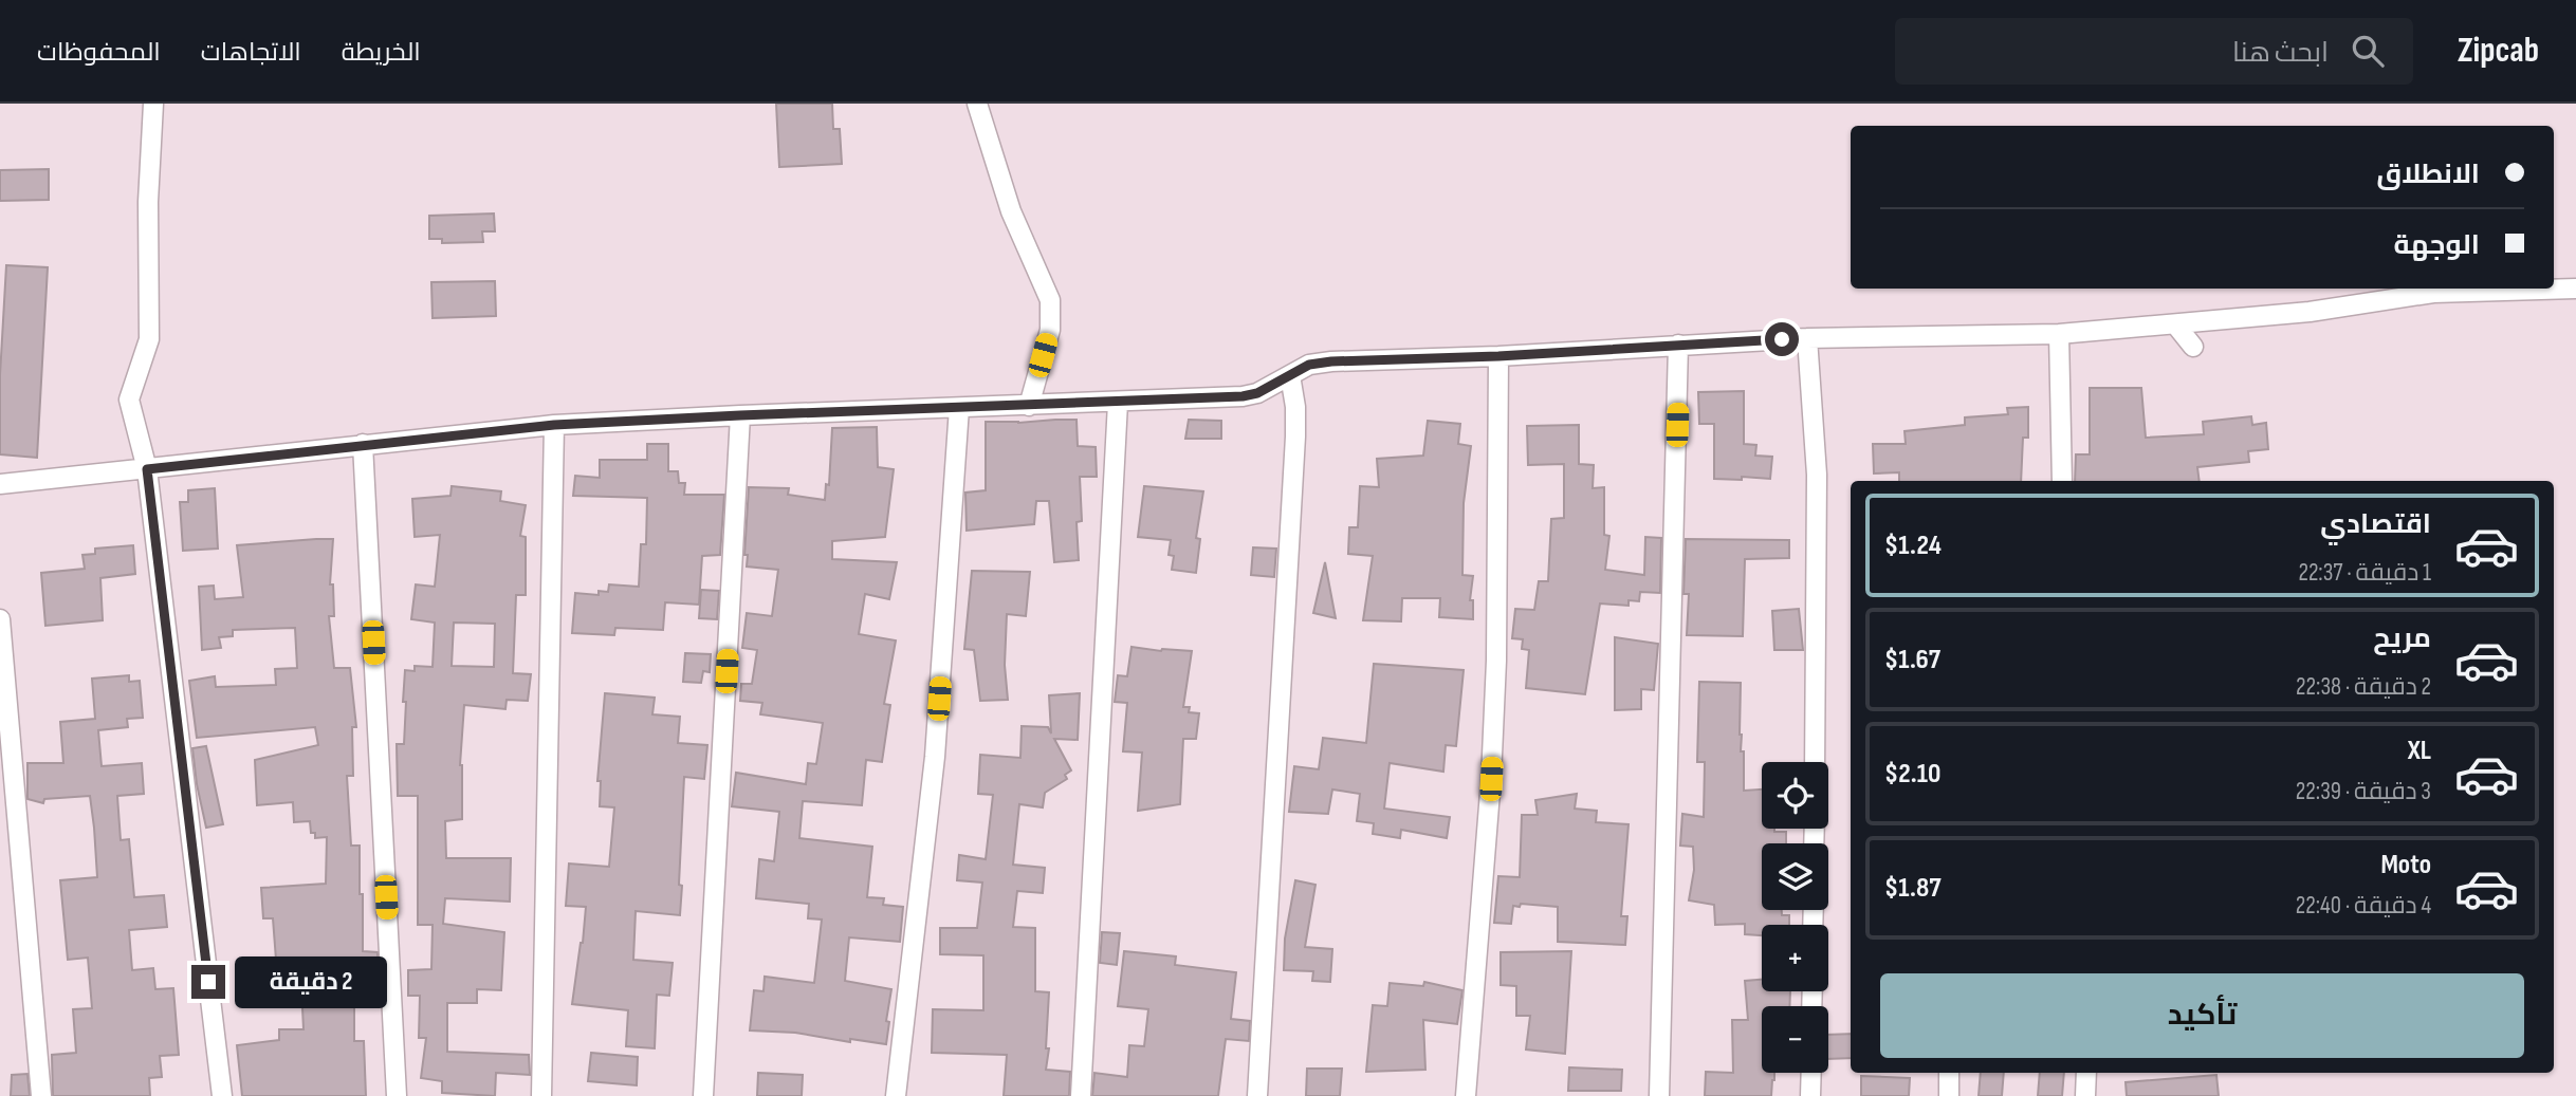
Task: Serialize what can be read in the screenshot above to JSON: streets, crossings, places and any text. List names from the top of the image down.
{
  "page": {
    "header": "Zipcab",
    "search": "ابحث هنا",
    "nav": ["الخريطة", "الاتجاهات", "المحفوظات"],
    "banner": ["الانطلاق", "الوجهة"],
    "list": [
      {
        "name": "اقتصادي",
        "note": "1 دقيقة · 22:37",
        "value": "$1.24"
      },
      {
        "name": "مريح",
        "note": "2 دقيقة · 22:38",
        "value": "$1.67"
      },
      {
        "name": "XL",
        "note": "3 دقيقة · 22:39",
        "value": "$2.10"
      },
      {
        "name": "Moto",
        "note": "4 دقيقة · 22:40",
        "value": "$1.87"
      }
    ],
    "map_buttons": ["+", "−"],
    "bubble": "2 دقيقة",
    "buttons": "تأكيد"
  }
}
